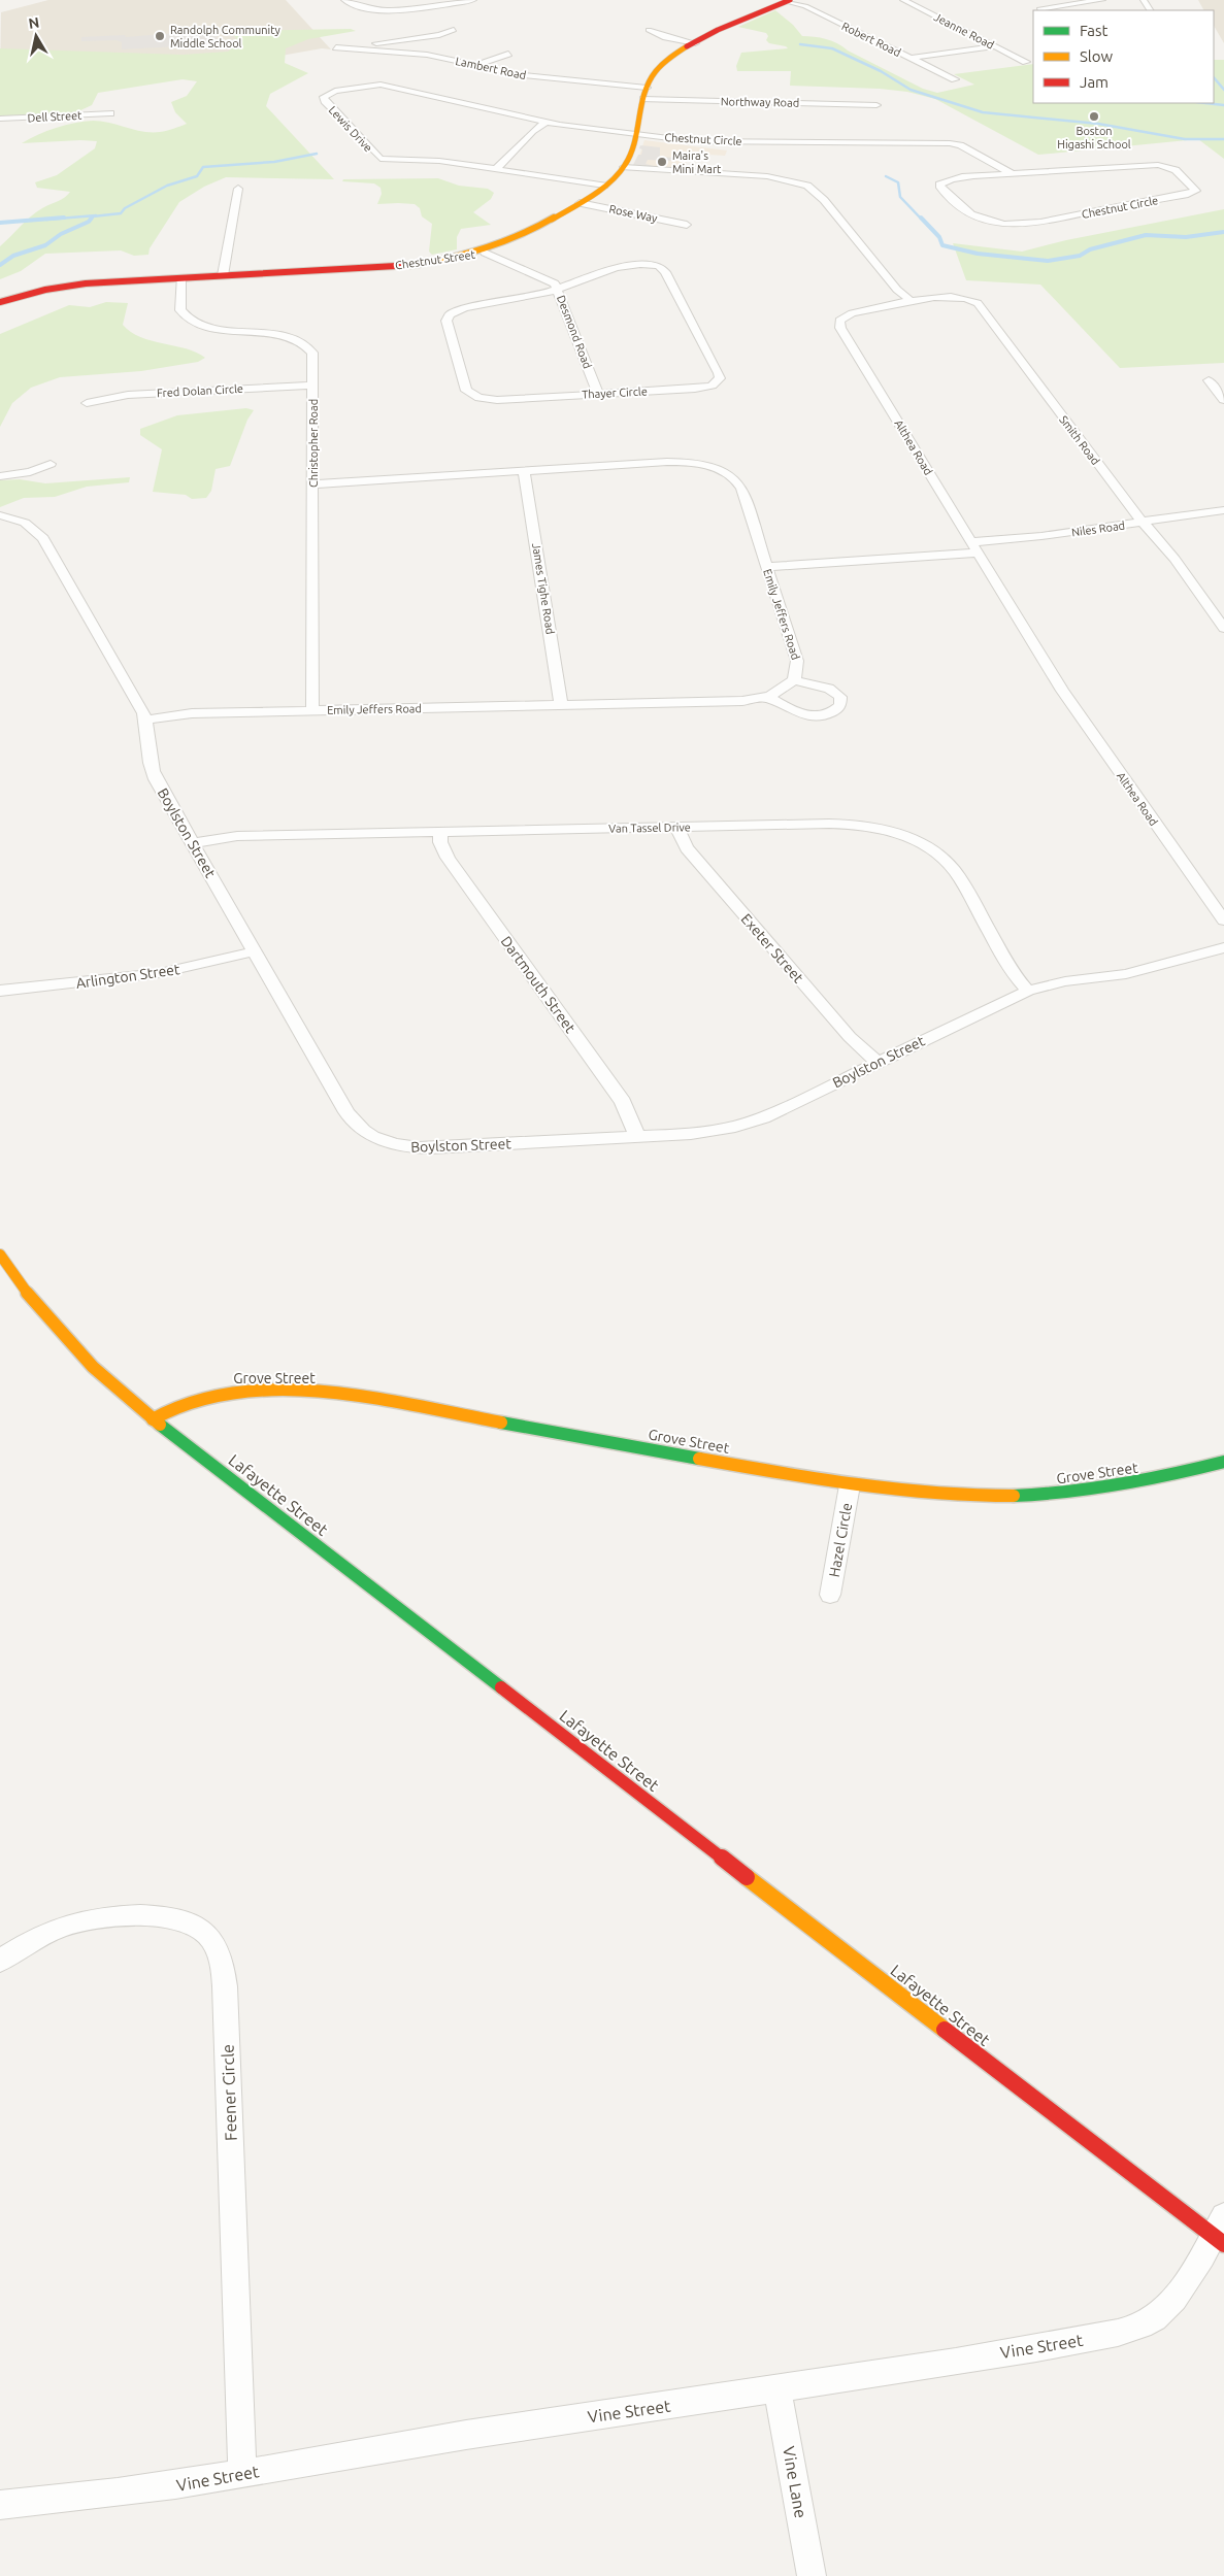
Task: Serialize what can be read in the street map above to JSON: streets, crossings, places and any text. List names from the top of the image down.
{
  "streets": {
    "main road": ["Chestnut Street", "Grove Street", "Lafayette Street"],
    "street": [
      "Jeanne Road",
      "Robert Road",
      "Lambert Road",
      "Northway Road",
      "Dell Street",
      "Lewis Drive",
      "Chestnut Circle",
      "Rose Way",
      "Desmond Road",
      "Fred Dolan Circle",
      "Thayer Circle",
      "Smith Road",
      "Christopher Road",
      "Althea Road",
      "Niles Road",
      "James Tighe Road",
      "Emily Jeffers Road",
      "Van Tassel Drive",
      "Boylston Street",
      "Exeter Street",
      "Arlington Street",
      "Dartmouth Street",
      "Hazel Circle",
      "Feener Circle",
      "Vine Street",
      "Vine Lane"
    ]
  },
  "crossings": [
    ["Robert Road", "Chestnut Street"],
    ["Lambert Road", "Chestnut Street"],
    ["Northway Road", "Chestnut Street"],
    ["Lewis Drive", "Chestnut Circle"],
    ["Lewis Drive", "Chestnut Street"],
    ["Chestnut Circle", "Chestnut Street"],
    ["Rose Way", "Chestnut Street"],
    ["Chestnut Street", "Desmond Road"],
    ["Chestnut Street", "Christopher Road"],
    ["Desmond Road", "Thayer Circle"],
    ["Fred Dolan Circle", "Christopher Road"],
    ["Smith Road", "Althea Road"],
    ["Smith Road", "Niles Road"],
    ["Christopher Road", "Emily Jeffers Road"],
    ["Althea Road", "Niles Road"],
    ["Niles Road", "Emily Jeffers Road"],
    ["James Tighe Road", "Emily Jeffers Road"],
    ["Emily Jeffers Road", "Boylston Street"],
    ["Van Tassel Drive", "Boylston Street"],
    ["Van Tassel Drive", "Exeter Street"],
    ["Van Tassel Drive", "Dartmouth Street"],
    ["Boylston Street", "Exeter Street"],
    ["Boylston Street", "Arlington Street"],
    ["Boylston Street", "Dartmouth Street"],
    ["Grove Street", "Lafayette Street"],
    ["Grove Street", "Hazel Circle"],
    ["Lafayette Street", "Vine Street"],
    ["Feener Circle", "Vine Street"],
    ["Vine Street", "Vine Lane"]
  ],
  "places": ["Randolph Community Middle School", "Boston Higashi School", "Maira's Mini Mart"],
  "legend": ["Fast", "Slow", "Jam"],
  "north": "top"
}
